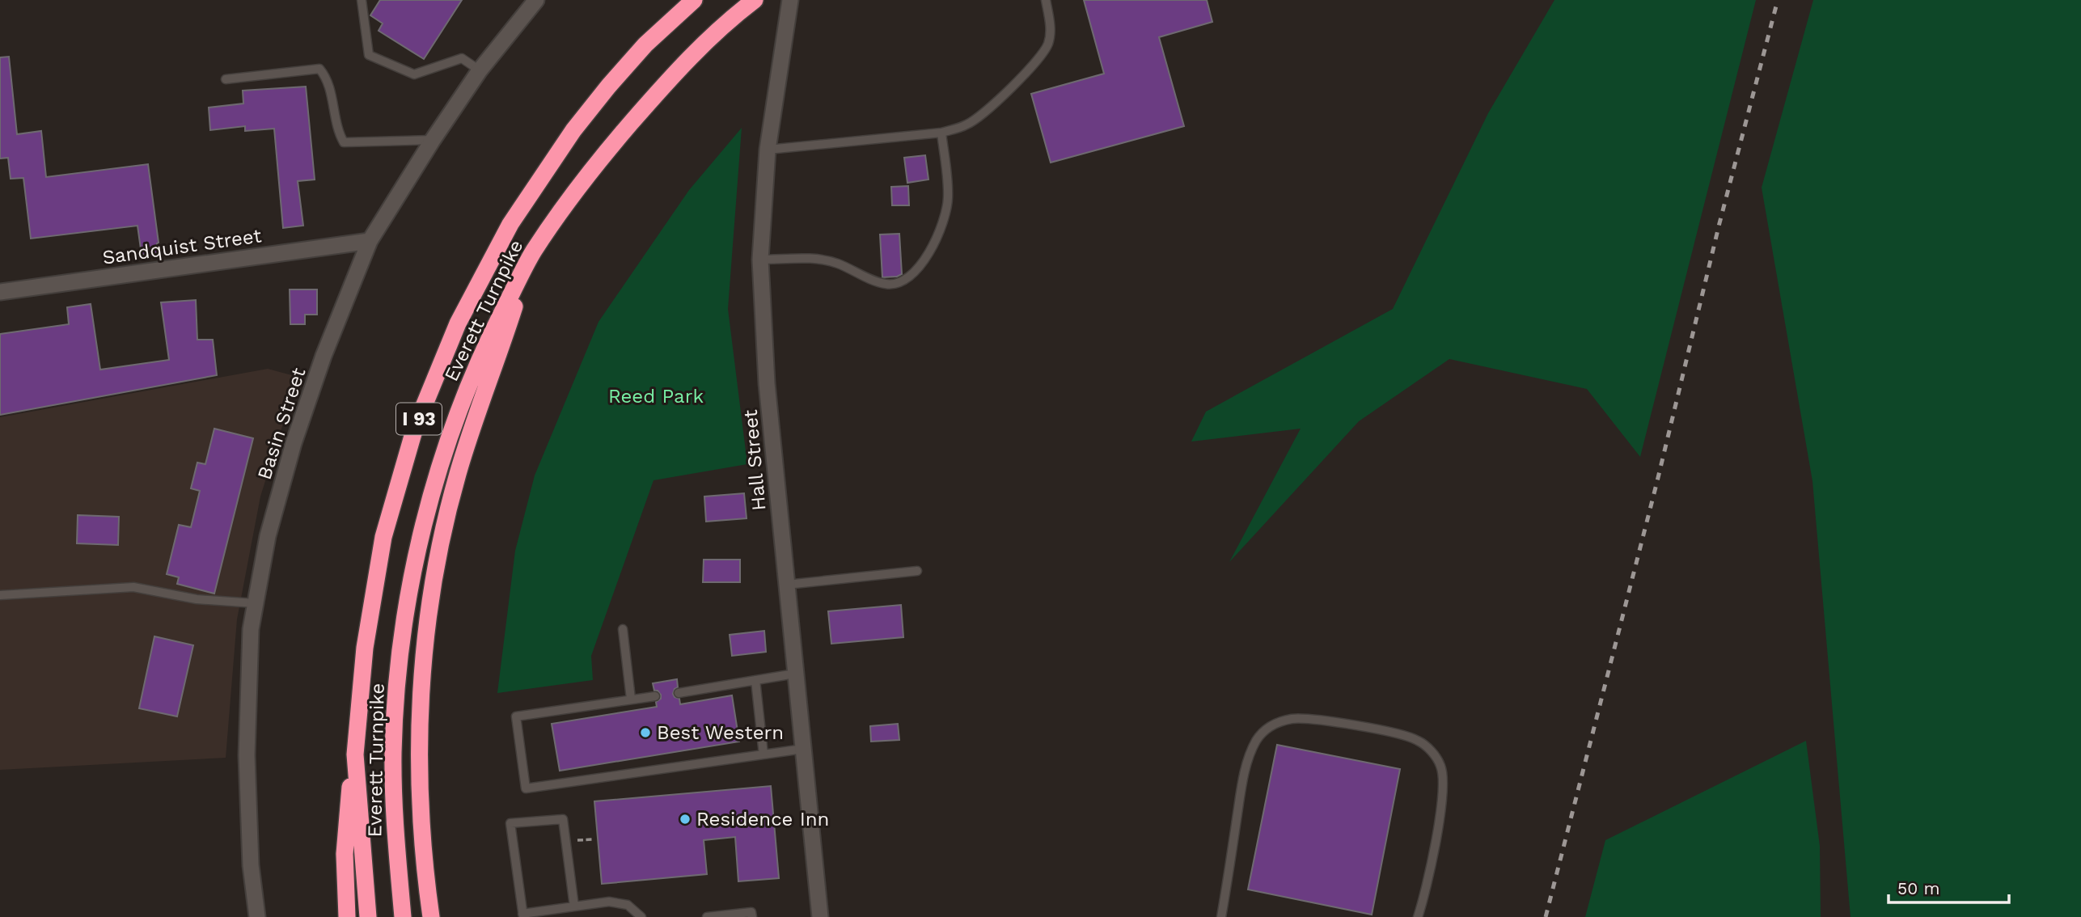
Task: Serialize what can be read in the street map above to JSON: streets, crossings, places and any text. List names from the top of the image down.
{
  "streets": {
    "highway": ["Everett Turnpike", "I 93"],
    "street": ["Sandquist Street", "Basin Street", "Hall Street"]
  },
  "crossings": [
    ["Sandquist Street", "Basin Street"]
  ],
  "parks": ["Reed Park"],
  "places": ["Best Western", "Residence Inn"],
  "scale_bar": "50 m"
}
